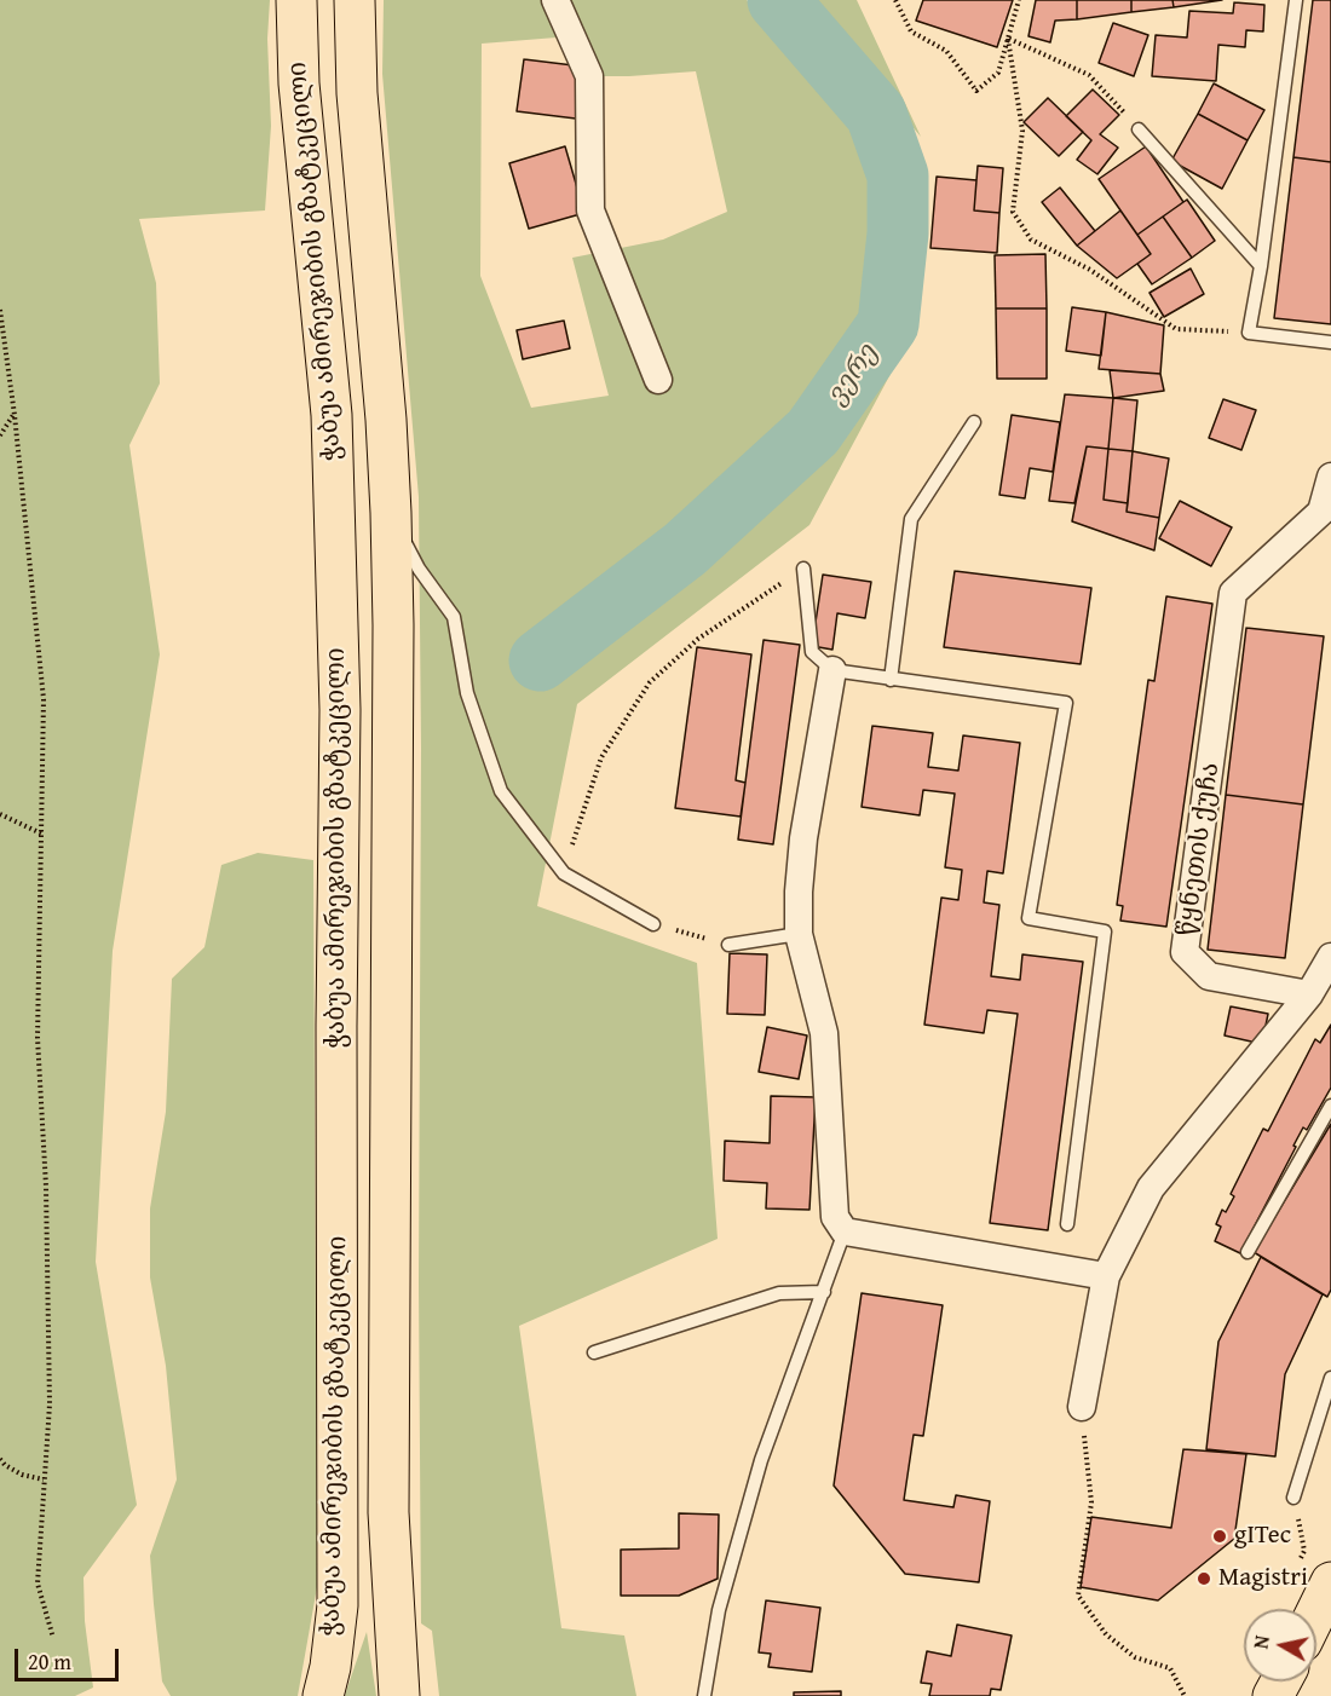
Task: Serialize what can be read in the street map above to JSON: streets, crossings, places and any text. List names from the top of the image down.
{
  "streets": {
    "main road": ["ჭაბუა ამირეჯიბის გზატკეცილი"],
    "street": ["წყნეთის ქუჩა"]
  },
  "water": ["ვერე"],
  "places": ["gITec", "Magistri"],
  "scale_bar": "20 m",
  "north": "left"
}
